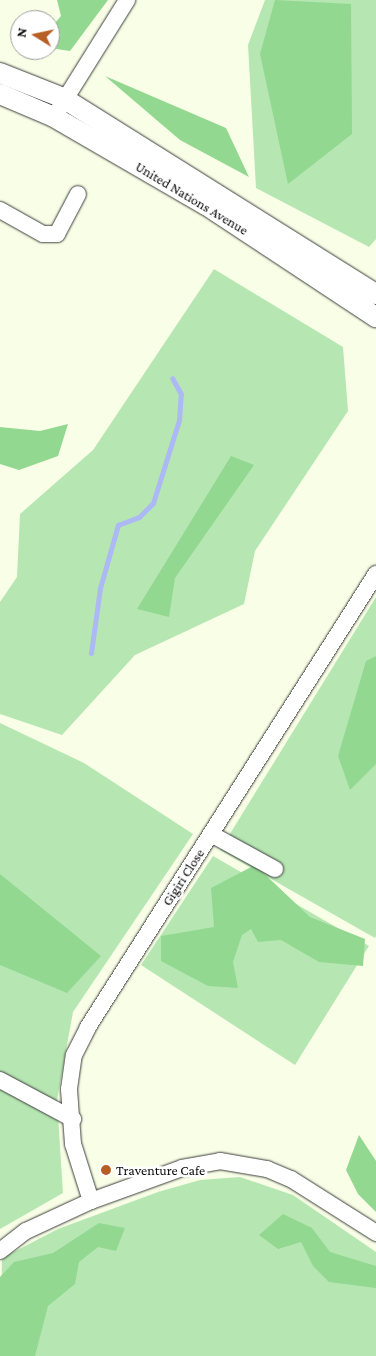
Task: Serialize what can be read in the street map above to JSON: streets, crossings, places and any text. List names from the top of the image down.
{
  "streets": {
    "street": ["United Nations Avenue", "Gigiri Close"]
  },
  "places": ["Traventure Cafe"],
  "north": "left"
}
